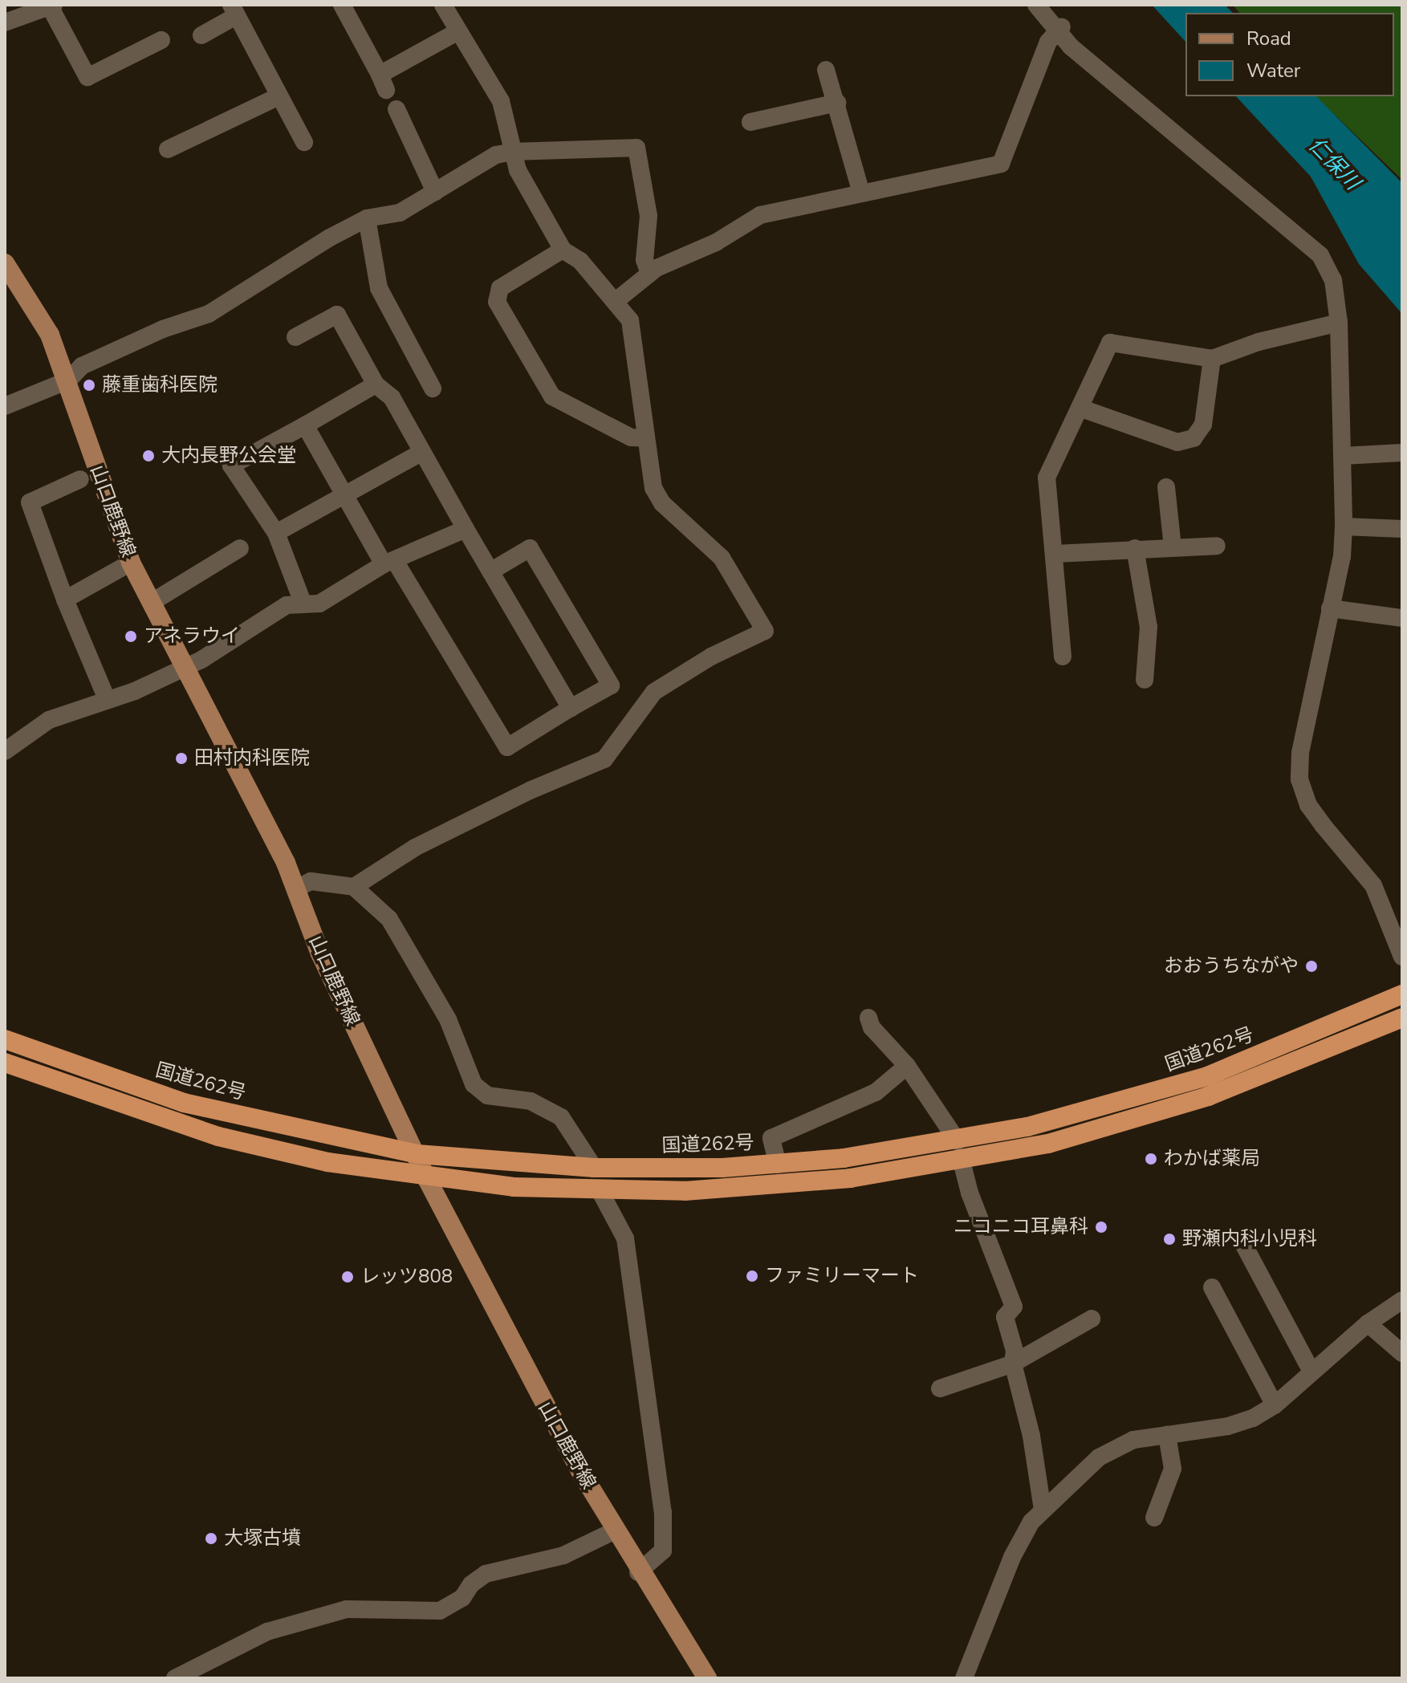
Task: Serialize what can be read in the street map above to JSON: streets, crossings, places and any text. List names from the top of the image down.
{
  "streets": {
    "highway": ["国道262号"],
    "main road": ["山口鹿野線"]
  },
  "crossings": [
    ["山口鹿野線", "国道262号"]
  ],
  "water": ["仁保川"],
  "places": [
    "藤重歯科医院",
    "大内長野公会堂",
    "アネラウイ",
    "田村内科医院",
    "おおうちながや",
    "わかば薬局",
    "ニコニコ耳鼻科",
    "野瀬内科小児科",
    "ファミリーマート",
    "レッツ808",
    "大塚古墳"
  ],
  "legend": ["Road", "Water"]
}
